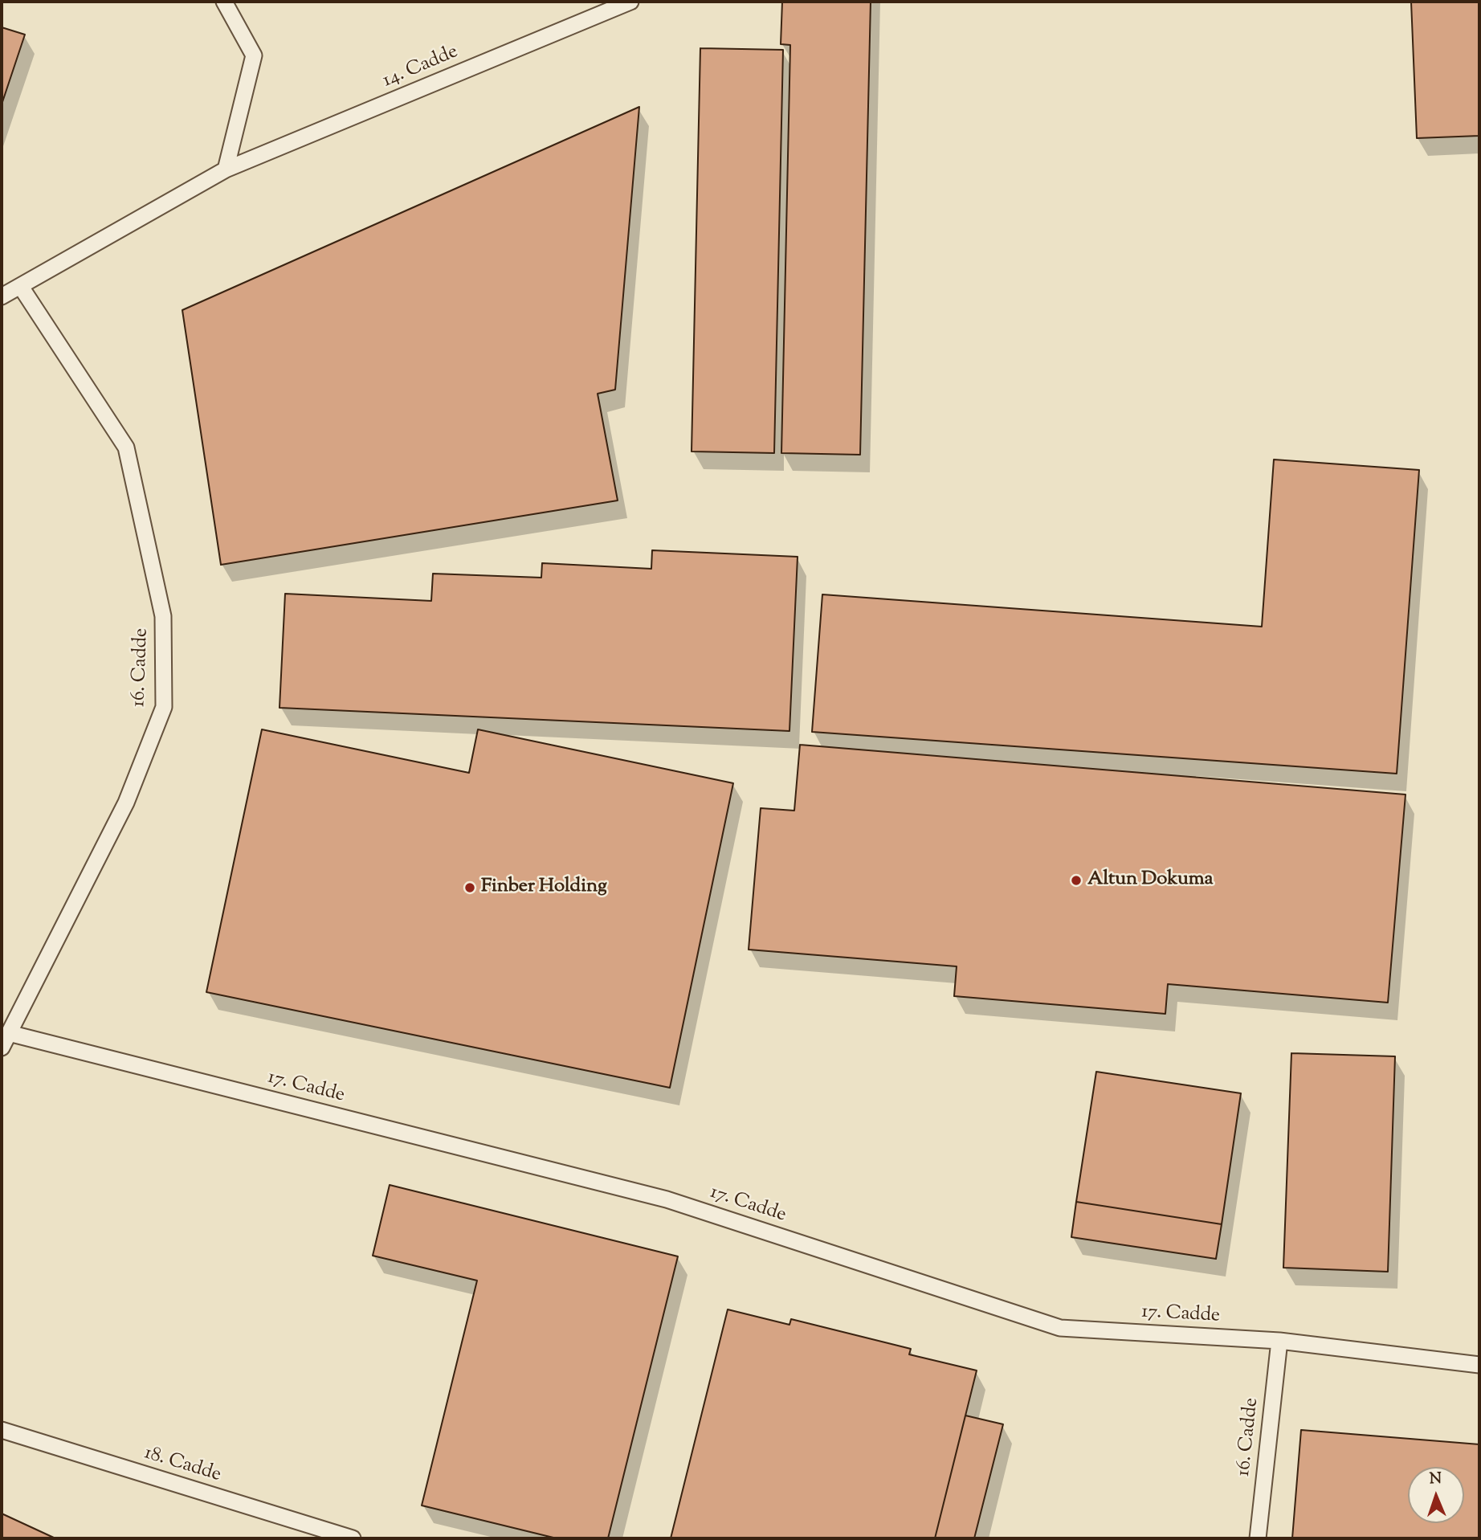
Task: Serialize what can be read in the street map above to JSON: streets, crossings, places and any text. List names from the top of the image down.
{
  "streets": {
    "lane": [
      "14. Cadde",
      "16. Cadde",
      "17. Cadde",
      "18. Cadde"
    ]
  },
  "crossings": [
    ["14. Cadde", "16. Cadde"],
    ["16. Cadde", "17. Cadde"]
  ],
  "places": ["Altun Dokuma", "Finber Holding"],
  "north": "top"
}
